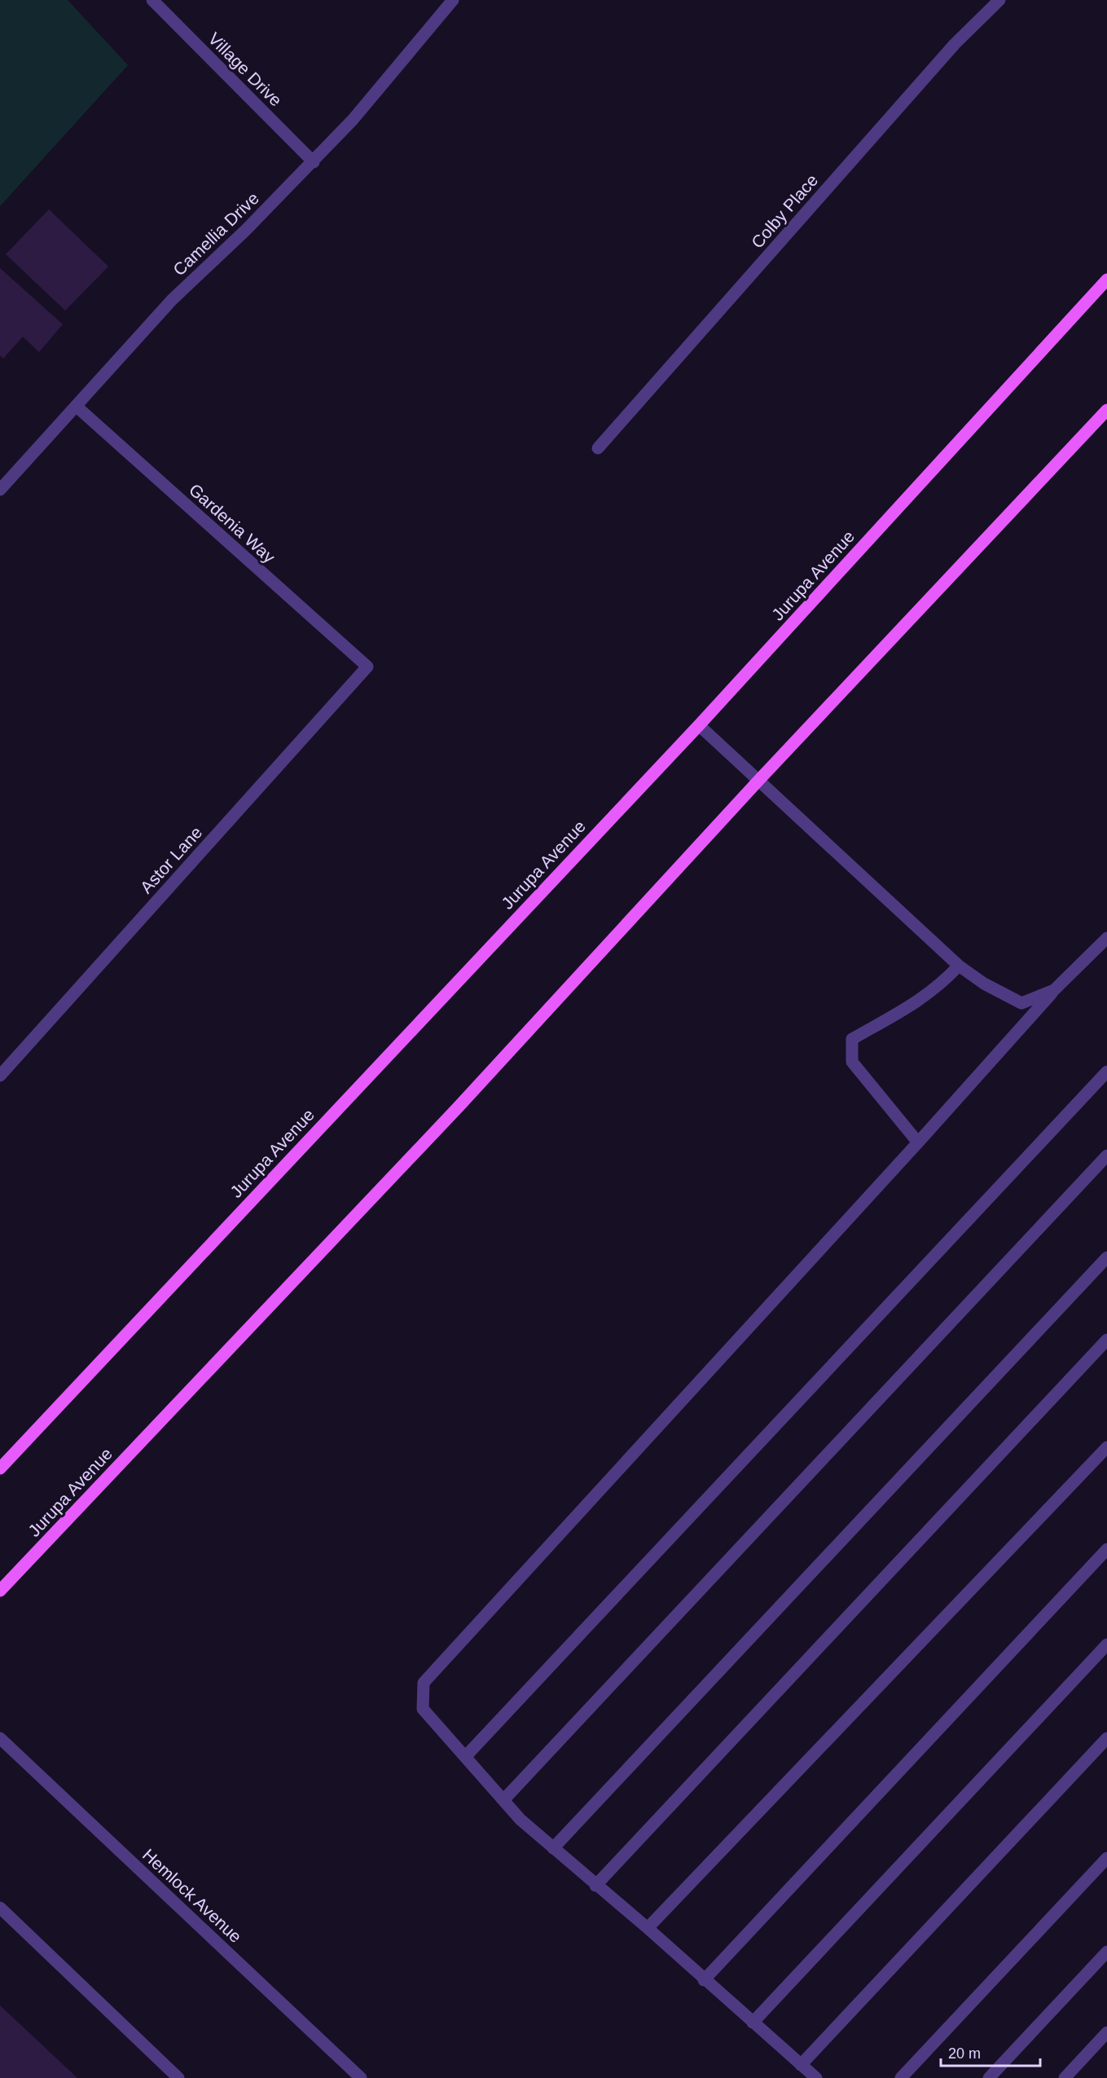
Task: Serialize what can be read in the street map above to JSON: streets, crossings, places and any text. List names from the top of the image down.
{
  "streets": {
    "main road": ["Jurupa Avenue"],
    "street": [
      "Village Drive",
      "Colby Place",
      "Camellia Drive",
      "Gardenia Way",
      "Astor Lane",
      "Hemlock Avenue"
    ]
  },
  "crossings": [
    ["Village Drive", "Camellia Drive"],
    ["Camellia Drive", "Gardenia Way"],
    ["Gardenia Way", "Astor Lane"]
  ],
  "scale_bar": "20 m"
}
